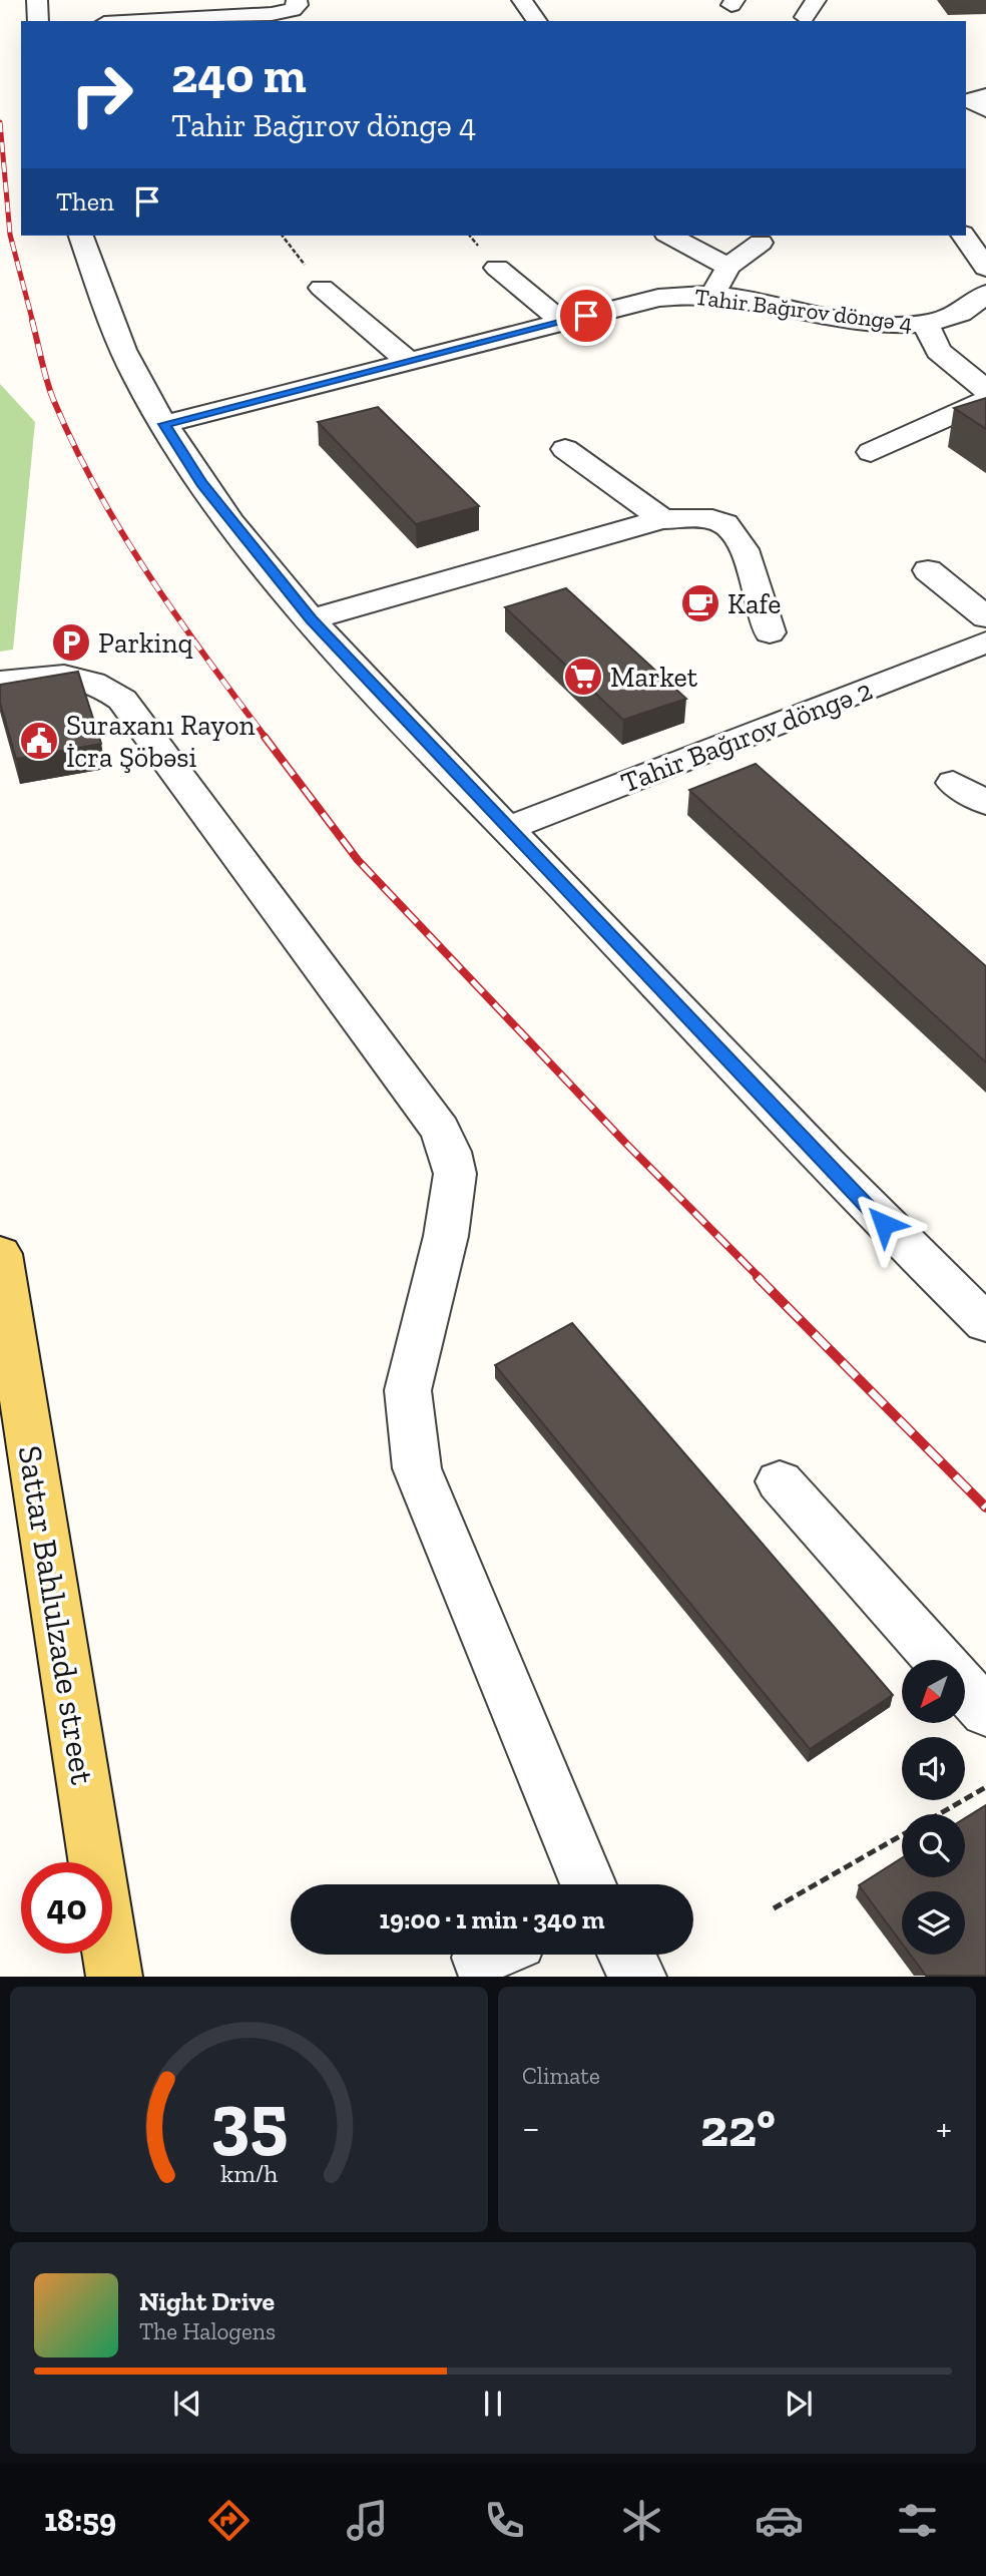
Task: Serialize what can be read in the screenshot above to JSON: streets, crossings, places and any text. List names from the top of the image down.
{
  "streets": {
    "main road": ["Sattar Bahlulzade street"],
    "street": ["Tahir Bağırov döngə 4", "Tahir Bağırov döngə 2"]
  },
  "places": {
    "cafe": ["Kafe"],
    "parking": ["Parkinq"],
    "supermarket": ["Market"],
    "public building": ["Suraxanı Rayon İcra Şöbəsi"]
  },
  "north": "bottom left",
  "page": {
    "turn": ["240 m", "Tahir Bağırov döngə 4"],
    "then": "Then",
    "limit": "40",
    "trip": "19:00 · 1 min · 340 m",
    "tile": "Climate",
    "heat": ["−", "22°", "+"],
    "song": ["Night Drive", "The Halogens"],
    "tabs": "18:59",
    "gauge": ["35", "km/h"]
  }
}
